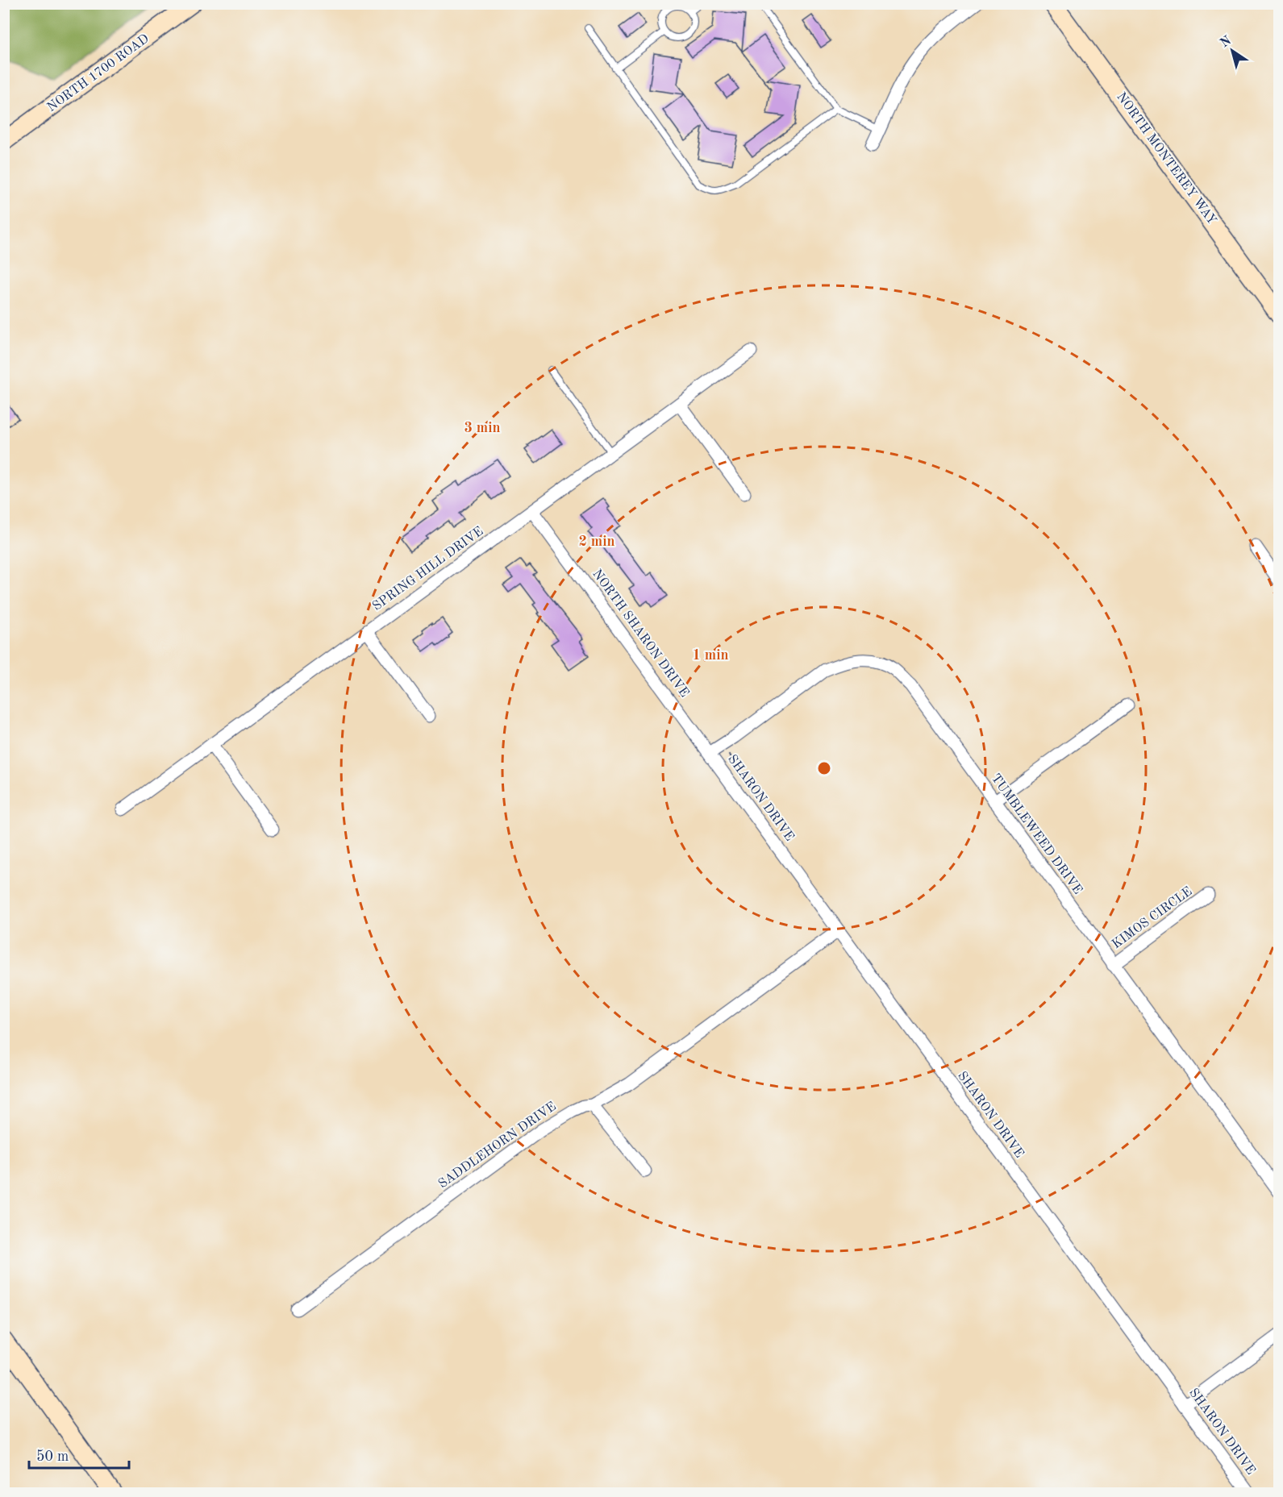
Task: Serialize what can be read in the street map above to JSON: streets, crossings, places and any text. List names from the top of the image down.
{
  "streets": {
    "street": [
      "NORTH 1700 ROAD",
      "NORTH MONTEREY WAY",
      "SPRING HILL DRIVE",
      "NORTH SHARON DRIVE",
      "SHARON DRIVE",
      "TUMBLEWEED DRIVE",
      "KIMOS CIRCLE",
      "SADDLEHORN DRIVE"
    ]
  },
  "crossings": [
    ["SPRING HILL DRIVE", "NORTH SHARON DRIVE"],
    ["NORTH SHARON DRIVE", "SHARON DRIVE"],
    ["NORTH SHARON DRIVE", "TUMBLEWEED DRIVE"],
    ["SHARON DRIVE", "TUMBLEWEED DRIVE"],
    ["SHARON DRIVE", "SADDLEHORN DRIVE"],
    ["TUMBLEWEED DRIVE", "KIMOS CIRCLE"]
  ],
  "scale_bar": "50 m",
  "north": "top left",
  "rings": ["3 min", "2 min", "1 min"]
}
